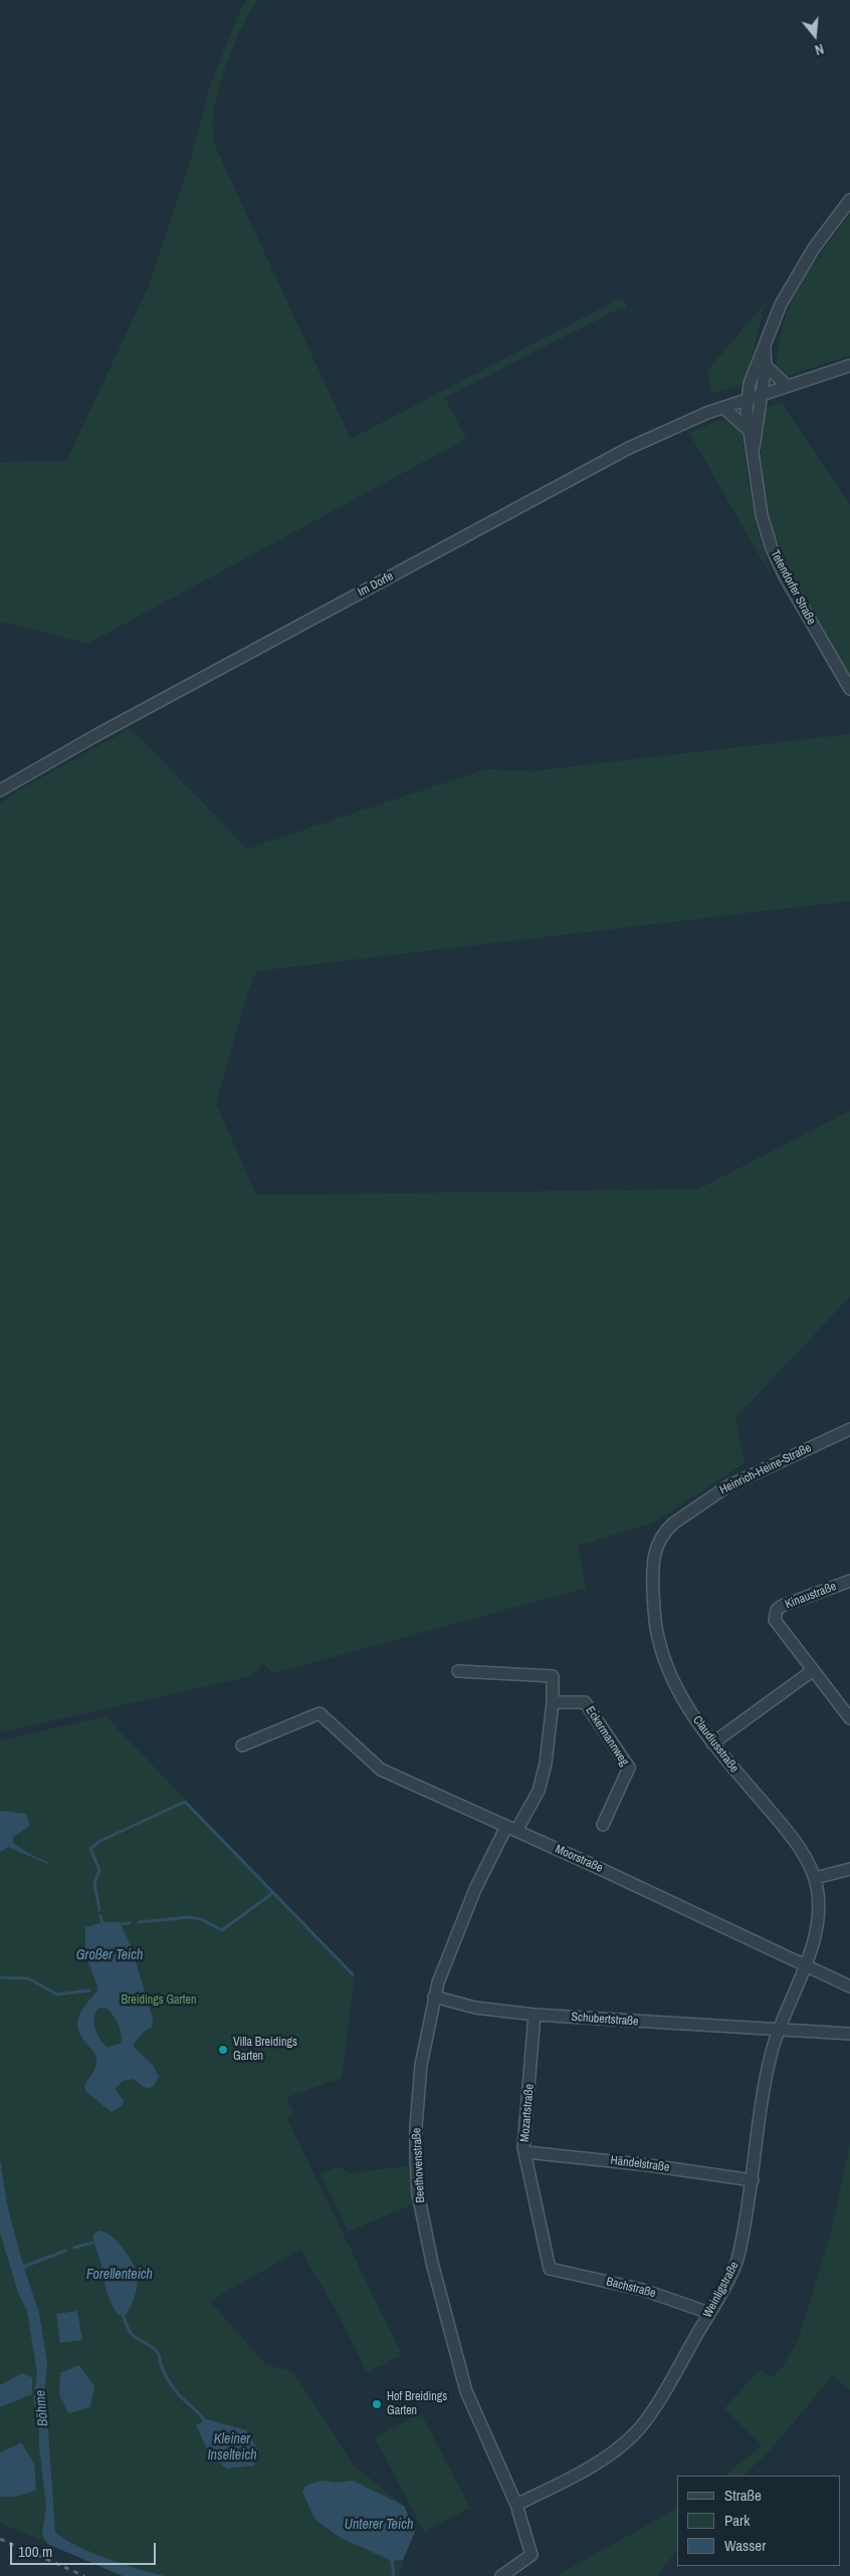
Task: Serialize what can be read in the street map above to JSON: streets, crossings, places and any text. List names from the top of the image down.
{
  "streets": {
    "street": [
      "Im Dorfe",
      "Tetendorfer Straße",
      "Heinrich-Heine-Straße",
      "Kinaustraße",
      "Eckermannweg",
      "Claudiusstraße",
      "Moorstraße",
      "Schubertstraße",
      "Mozartstraße",
      "Händelstraße",
      "Beethovenstraße",
      "Bachstraße",
      "Weinligstraße"
    ]
  },
  "crossings": [
    ["Im Dorfe", "Tetendorfer Straße"],
    ["Heinrich-Heine-Straße", "Claudiusstraße"],
    ["Eckermannweg", "Beethovenstraße"],
    ["Claudiusstraße", "Moorstraße"],
    ["Claudiusstraße", "Weinligstraße"],
    ["Moorstraße", "Beethovenstraße"],
    ["Moorstraße", "Weinligstraße"],
    ["Schubertstraße", "Mozartstraße"],
    ["Schubertstraße", "Beethovenstraße"],
    ["Schubertstraße", "Weinligstraße"],
    ["Mozartstraße", "Händelstraße"],
    ["Mozartstraße", "Bachstraße"],
    ["Händelstraße", "Weinligstraße"],
    ["Beethovenstraße", "Weinligstraße"],
    ["Bachstraße", "Weinligstraße"]
  ],
  "water": [
    "Großer Teich",
    "Forellenteich",
    "Böhme",
    "Kleiner Inselteich",
    "Unterer Teich"
  ],
  "parks": ["Breidings Garten"],
  "places": ["Villa Breidings Garten", "Hof Breidings Garten"],
  "legend": ["Straße", "Park", "Wasser"],
  "scale_bar": "100 m",
  "north": "bottom"
}
